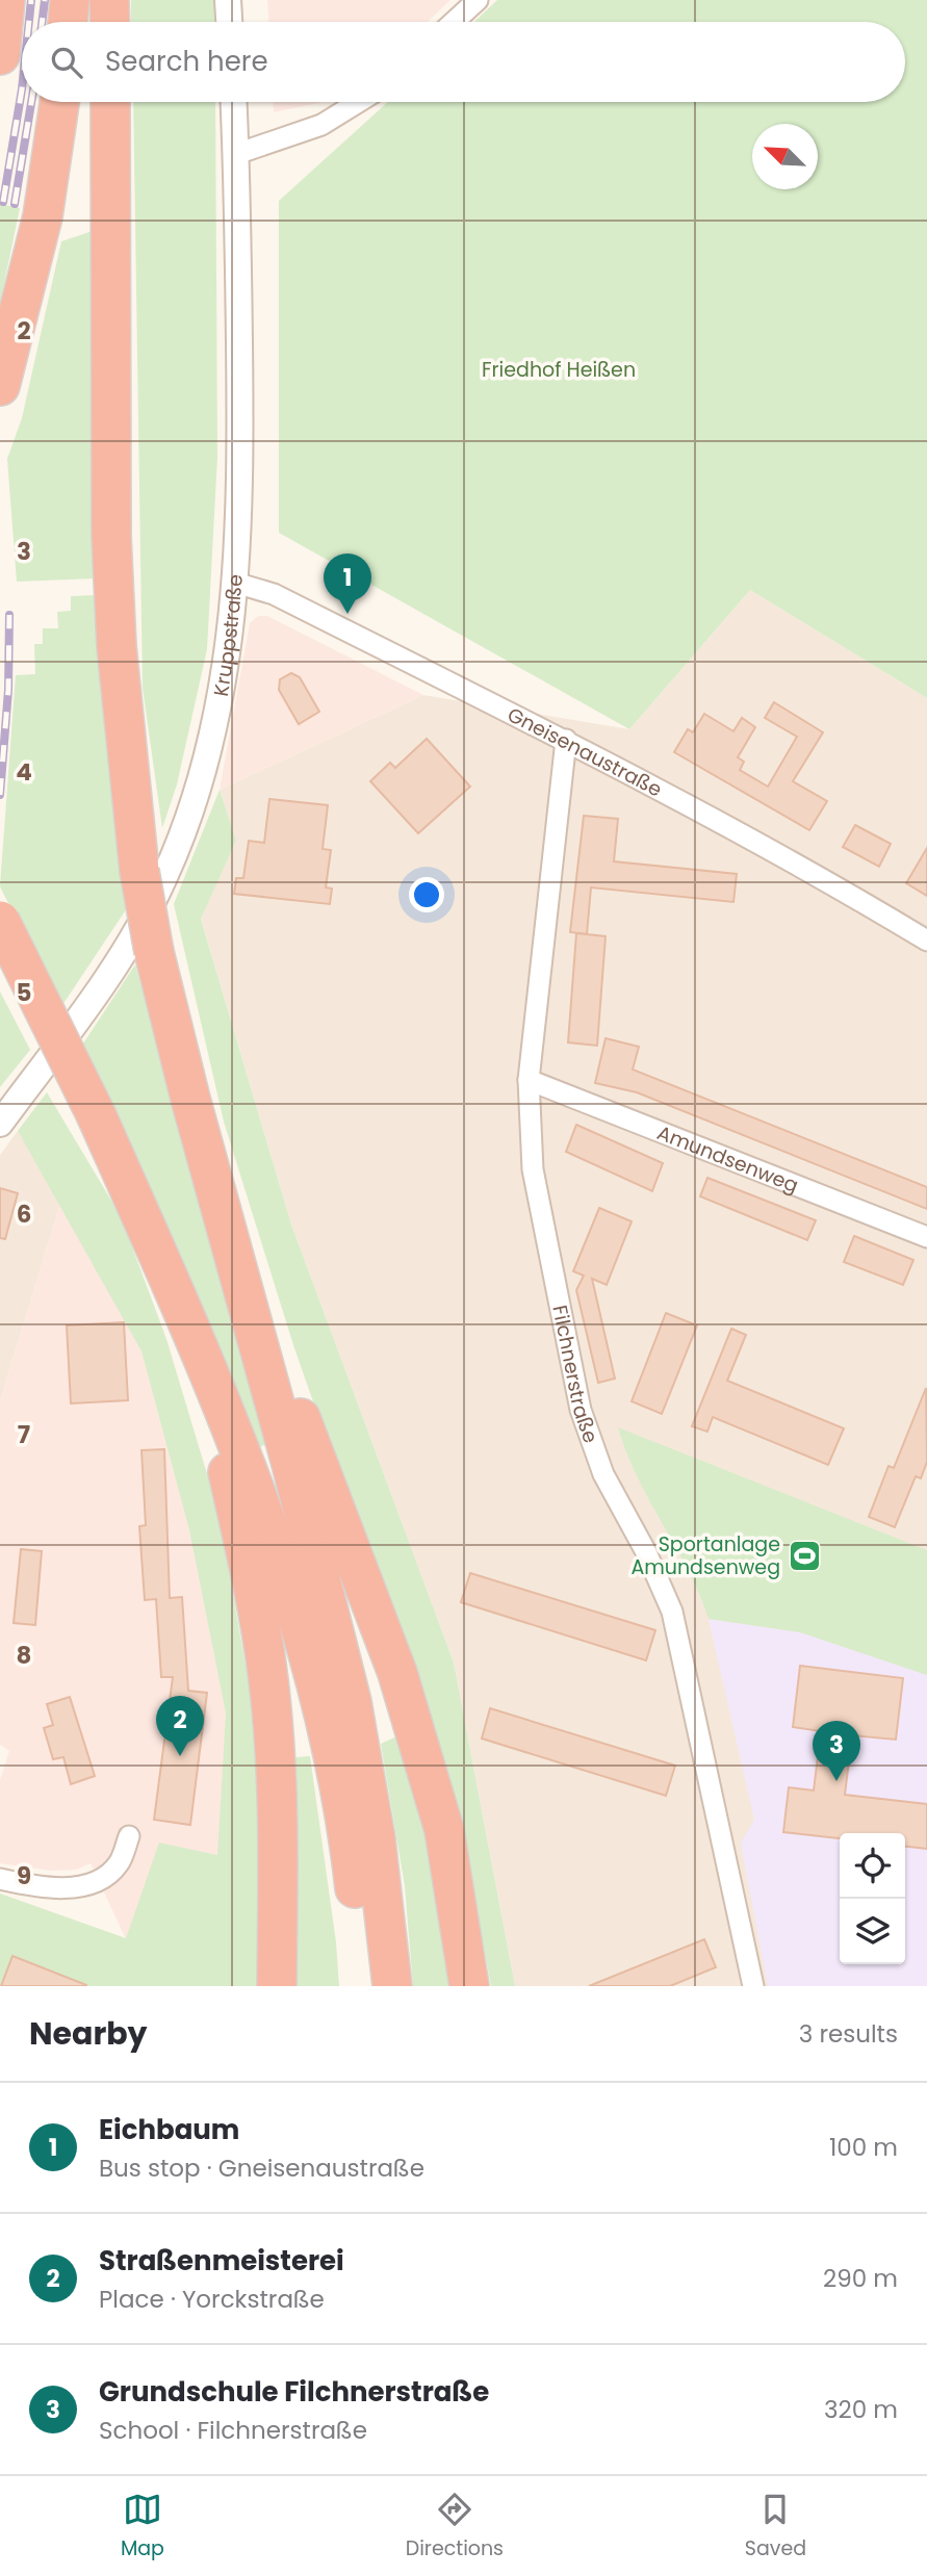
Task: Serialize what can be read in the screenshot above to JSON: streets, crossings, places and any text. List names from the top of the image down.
{
  "streets": {
    "street": [
      "Kruppstraße",
      "Gneisenaustraße",
      "Amundsenweg",
      "Filchnerstraße"
    ]
  },
  "crossings": [
    ["Kruppstraße", "Gneisenaustraße"],
    ["Gneisenaustraße", "Filchnerstraße"],
    ["Amundsenweg", "Filchnerstraße"]
  ],
  "parks": ["Friedhof Heißen"],
  "places": {
    "sports": ["Sportanlage Amundsenweg"]
  },
  "north": "top left",
  "page": {
    "search": "Search here",
    "pins": ["1", "2", "3"],
    "heading": ["Nearby", "3 results"],
    "list": [
      {
        "mark": "1",
        "name": "Eichbaum",
        "note": "Bus stop · Gneisenaustraße",
        "value": "100 m"
      },
      {
        "mark": "2",
        "name": "Straßenmeisterei",
        "note": "Place · Yorckstraße",
        "value": "290 m"
      },
      {
        "mark": "3",
        "name": "Grundschule Filchnerstraße",
        "note": "School · Filchnerstraße",
        "value": "320 m"
      }
    ],
    "nav": ["Map", "Directions", "Saved"]
  },
  "grid": {
    "rows": [
      "2",
      "3",
      "4",
      "5",
      "6",
      "7",
      "8",
      "9"
    ]
  }
}
